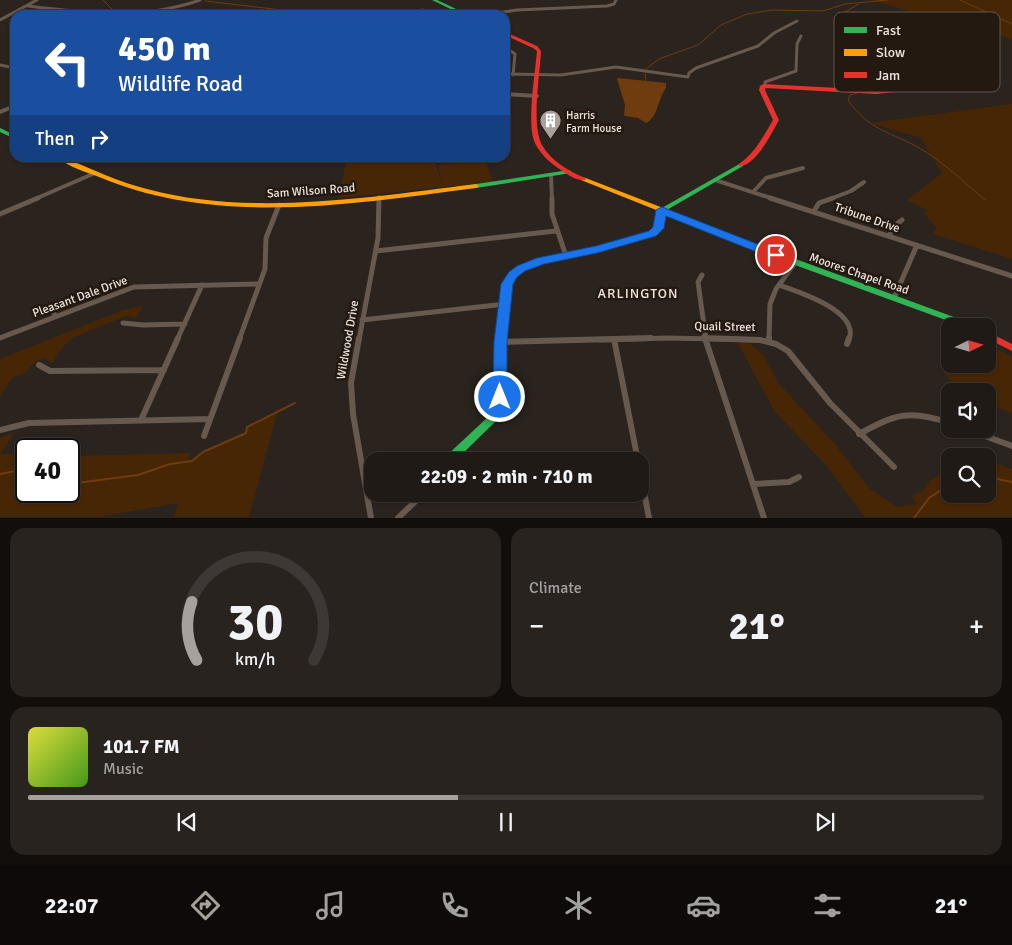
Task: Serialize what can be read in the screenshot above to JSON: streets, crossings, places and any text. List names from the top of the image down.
{
  "streets": {
    "street": [
      "Sam Wilson Road",
      "Tribune Drive",
      "Moores Chapel Road",
      "Pleasant Dale Drive",
      "Quail Street",
      "Wildwood Drive"
    ]
  },
  "crossings": [
    ["Sam Wilson Road", "Moores Chapel Road"],
    ["Sam Wilson Road", "Wildwood Drive"]
  ],
  "districts": ["ARLINGTON"],
  "places": {
    "building": ["Harris Farm House"]
  },
  "legend": ["Fast", "Slow", "Jam"],
  "north": "right",
  "page": {
    "turn": ["450 m", "Wildlife Road"],
    "then": "Then",
    "limit": "40",
    "trip": "22:09 · 2 min · 710 m",
    "tile": "Climate",
    "heat": ["−", "21°", "+"],
    "song": ["101.7 FM", "Music"],
    "tabs": ["22:07", "21°"],
    "gauge": ["30", "km/h"]
  }
}
